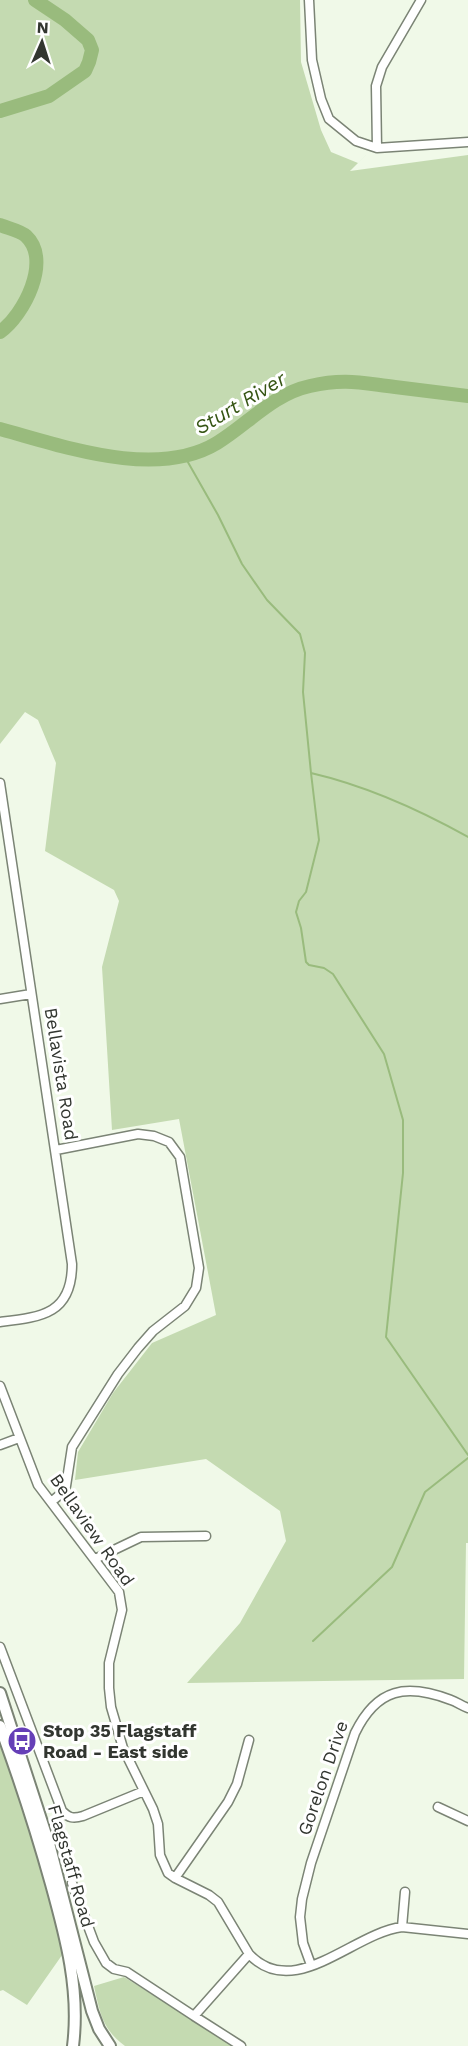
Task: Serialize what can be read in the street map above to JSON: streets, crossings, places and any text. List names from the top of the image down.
{
  "streets": {
    "main road": ["Flagstaff Road"],
    "street": ["Bellavista Road", "Bellaview Road", "Gorelon Drive"]
  },
  "water": ["Sturt River"],
  "places": {
    "bus stop": ["Stop 35 Flagstaff Road - East side"]
  },
  "north": "top"
}
